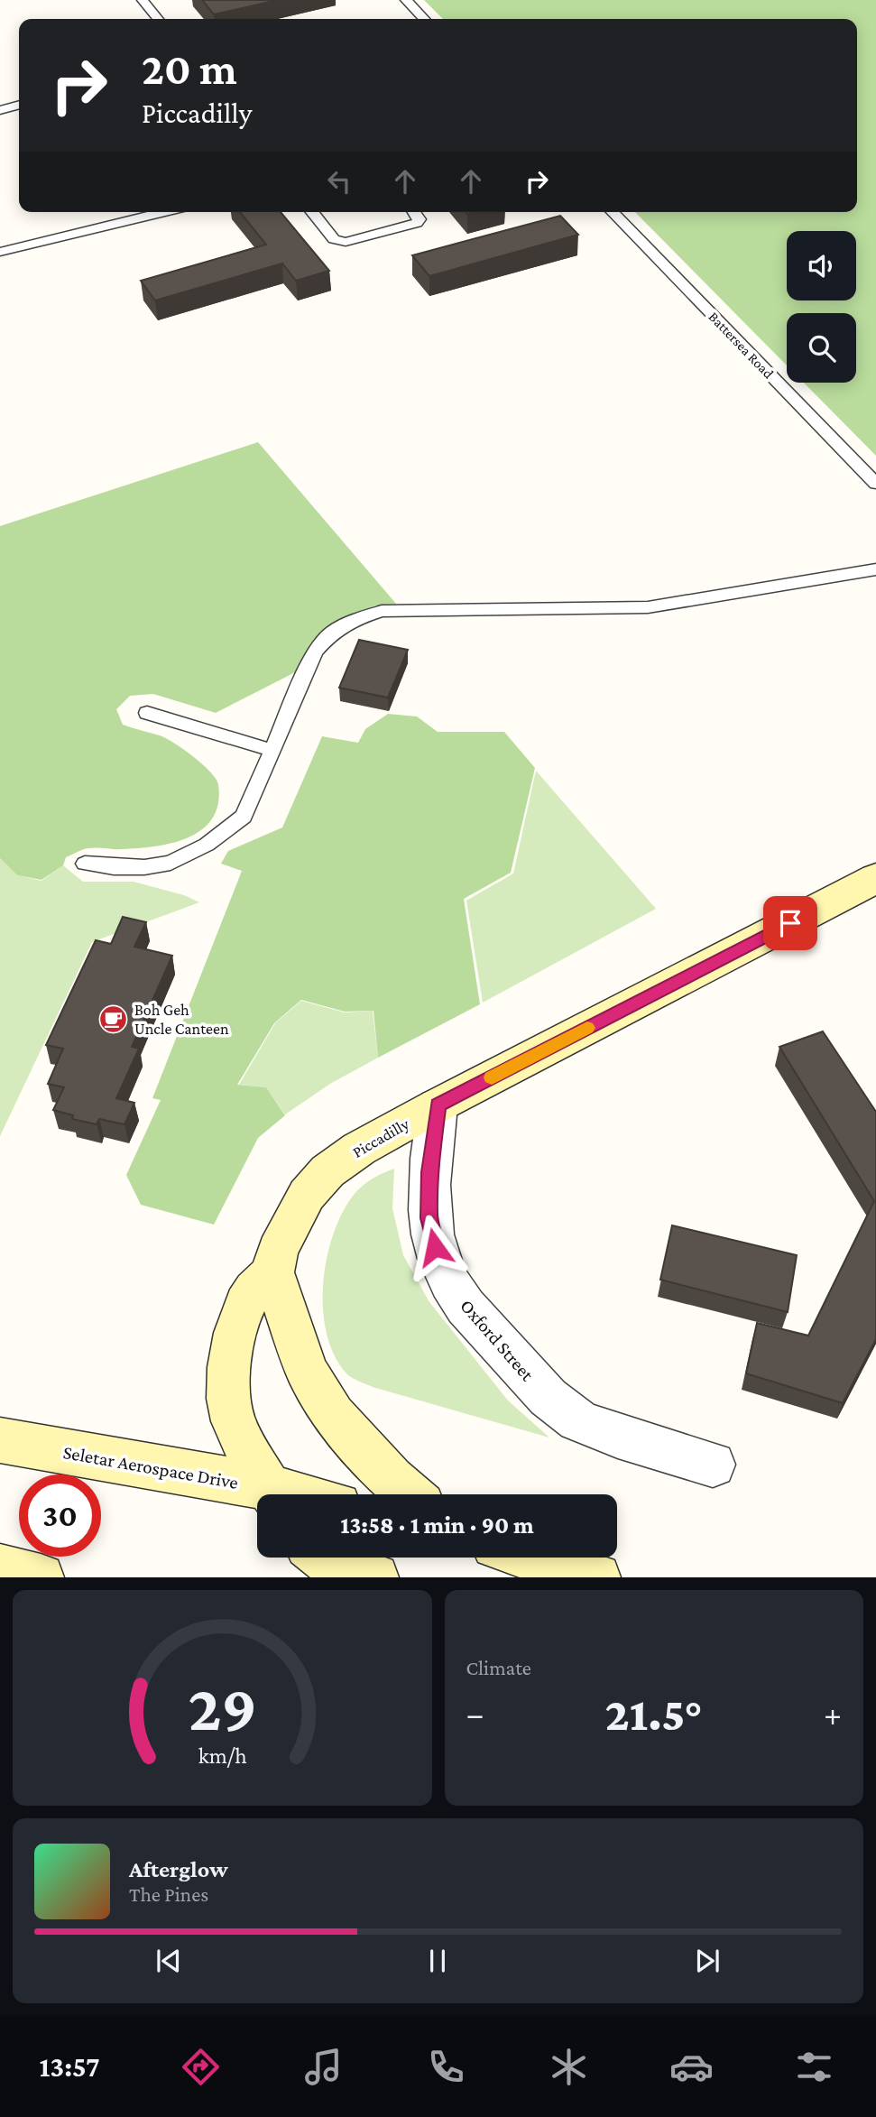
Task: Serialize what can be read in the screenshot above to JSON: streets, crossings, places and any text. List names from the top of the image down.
{
  "streets": {
    "street": ["Piccadilly", "Oxford Street", "Seletar Aerospace Drive"],
    "lane": ["Battersea Road"]
  },
  "crossings": [
    ["Piccadilly", "Oxford Street"]
  ],
  "places": {
    "cafe": ["Boh Geh Uncle Canteen"]
  },
  "page": {
    "turn": ["20 m", "Piccadilly"],
    "limit": "30",
    "trip": "13:58 · 1 min · 90 m",
    "tile": "Climate",
    "heat": ["−", "21.5°", "+"],
    "song": ["Afterglow", "The Pines"],
    "tabs": "13:57",
    "gauge": ["29", "km/h"]
  }
}
